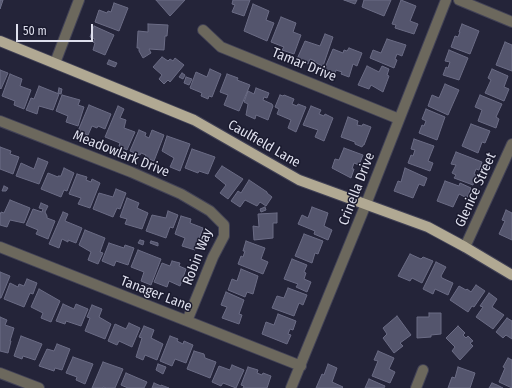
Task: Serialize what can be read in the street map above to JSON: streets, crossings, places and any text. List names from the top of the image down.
{
  "streets": {
    "main road": ["Caulfield Lane"],
    "street": [
      "Tamar Drive",
      "Meadowlark Drive",
      "Crinella Drive",
      "Glenice Street",
      "Robin Way",
      "Tanager Lane"
    ]
  },
  "crossings": [
    ["Tamar Drive", "Crinella Drive"],
    ["Caulfield Lane", "Crinella Drive"],
    ["Caulfield Lane", "Glenice Street"],
    ["Meadowlark Drive", "Robin Way"],
    ["Crinella Drive", "Tanager Lane"],
    ["Robin Way", "Tanager Lane"]
  ],
  "scale_bar": "50 m"
}
